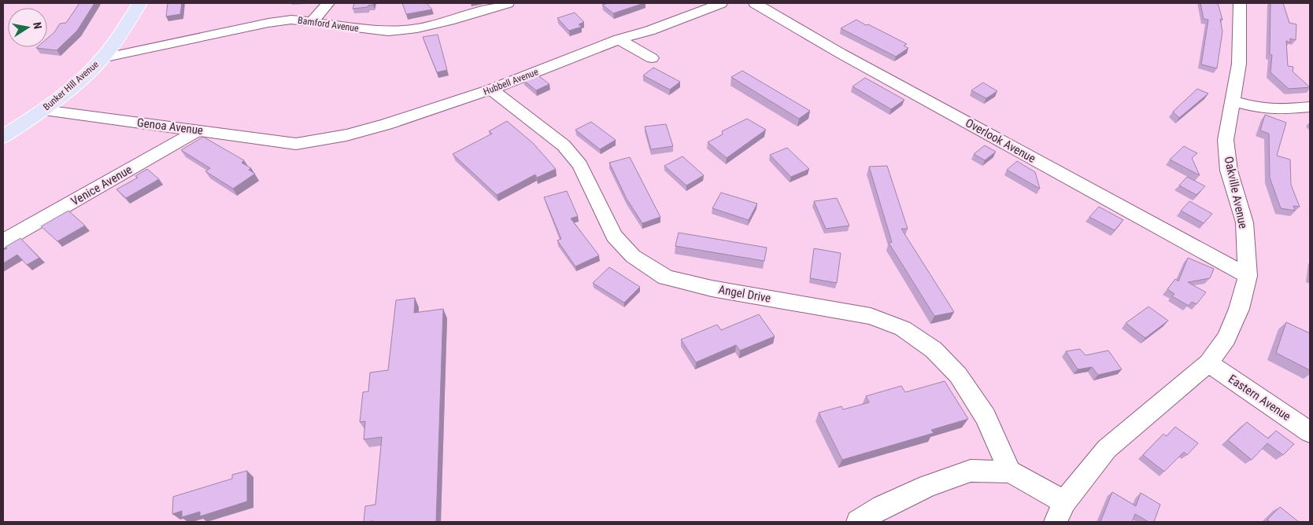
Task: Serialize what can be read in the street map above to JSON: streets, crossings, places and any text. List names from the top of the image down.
{
  "streets": {
    "main road": ["Bunker Hill Avenue"],
    "street": [
      "Bamford Avenue",
      "Hubbell Avenue",
      "Genoa Avenue",
      "Overlook Avenue",
      "Venice Avenue",
      "Oakville Avenue",
      "Angel Drive",
      "Eastern Avenue"
    ]
  },
  "crossings": [
    ["Bamford Avenue", "Bunker Hill Avenue"],
    ["Hubbell Avenue", "Genoa Avenue"],
    ["Hubbell Avenue", "Angel Drive"],
    ["Bunker Hill Avenue", "Genoa Avenue"],
    ["Genoa Avenue", "Venice Avenue"],
    ["Overlook Avenue", "Oakville Avenue"],
    ["Oakville Avenue", "Eastern Avenue"]
  ],
  "north": "right"
}
